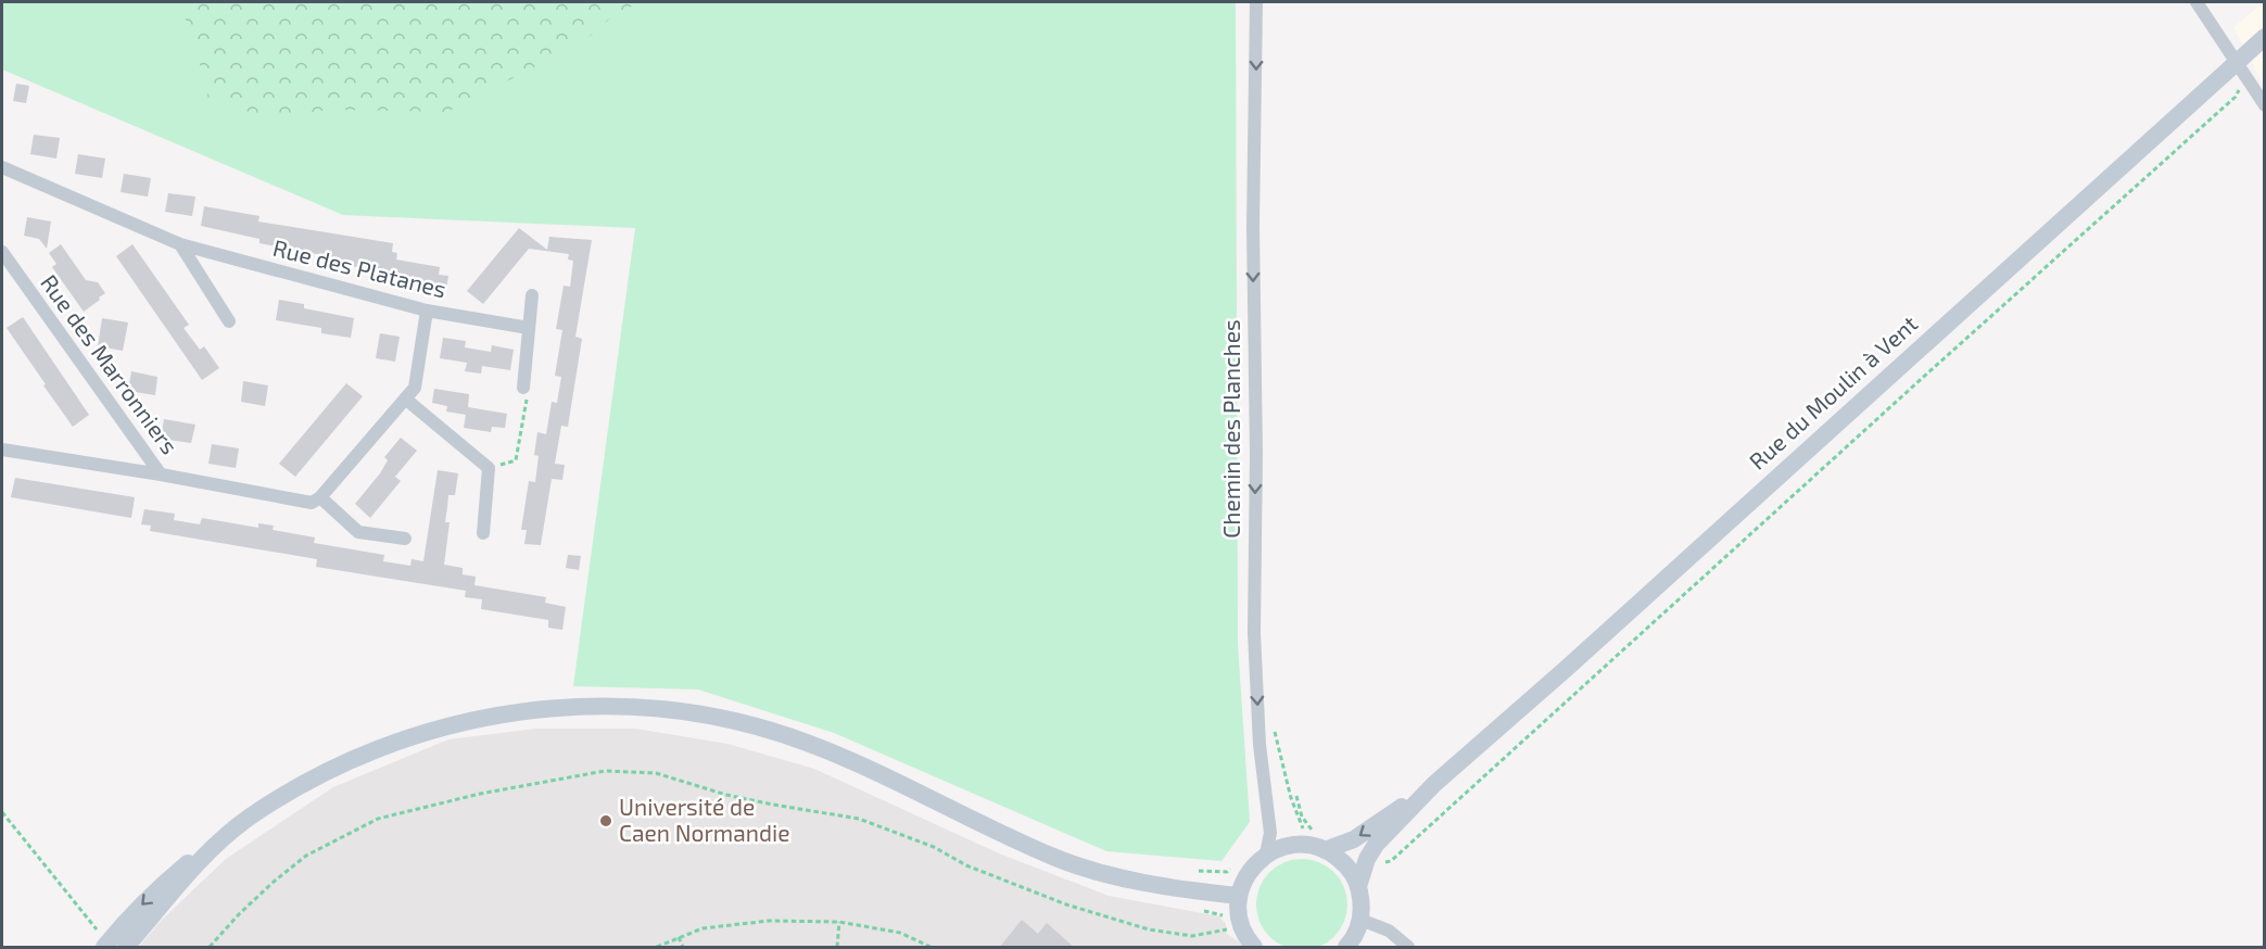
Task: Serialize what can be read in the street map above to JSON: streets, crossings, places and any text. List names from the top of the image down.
{
  "streets": {
    "main road": ["Rue du Moulin à Vent"],
    "street": ["Rue des Platanes", "Rue des Marronniers", "Chemin des Planches"]
  },
  "one_way": ["Chemin des Planches"],
  "places": ["Université de Caen Normandie"]
}
